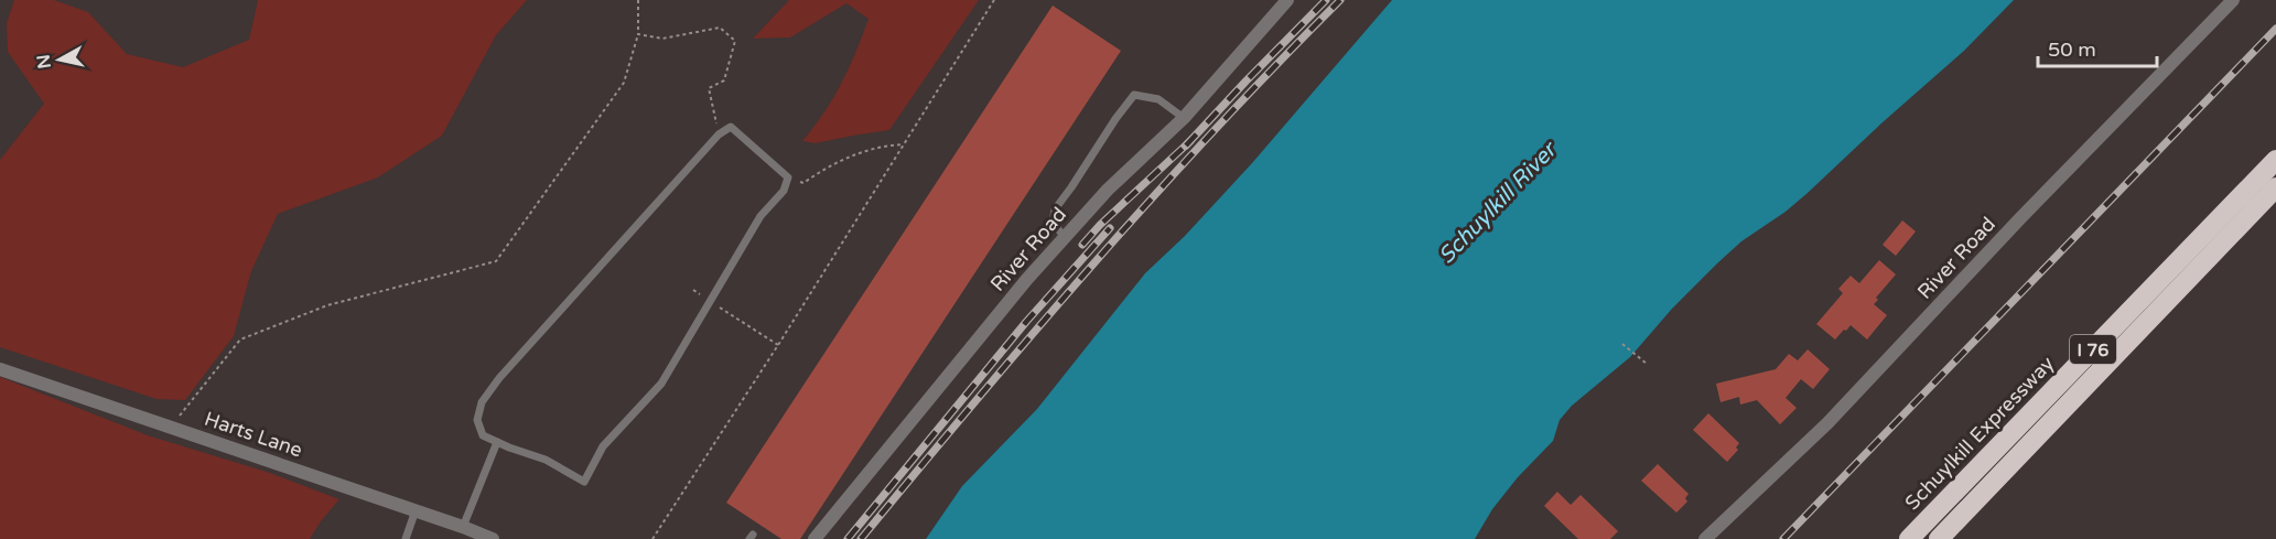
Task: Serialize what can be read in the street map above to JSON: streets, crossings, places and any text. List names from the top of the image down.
{
  "streets": {
    "highway": ["I 76", "Schuylkill Expressway"],
    "street": ["River Road", "Harts Lane"]
  },
  "water": ["Schuylkill River"],
  "scale_bar": "50 m",
  "north": "left"
}
